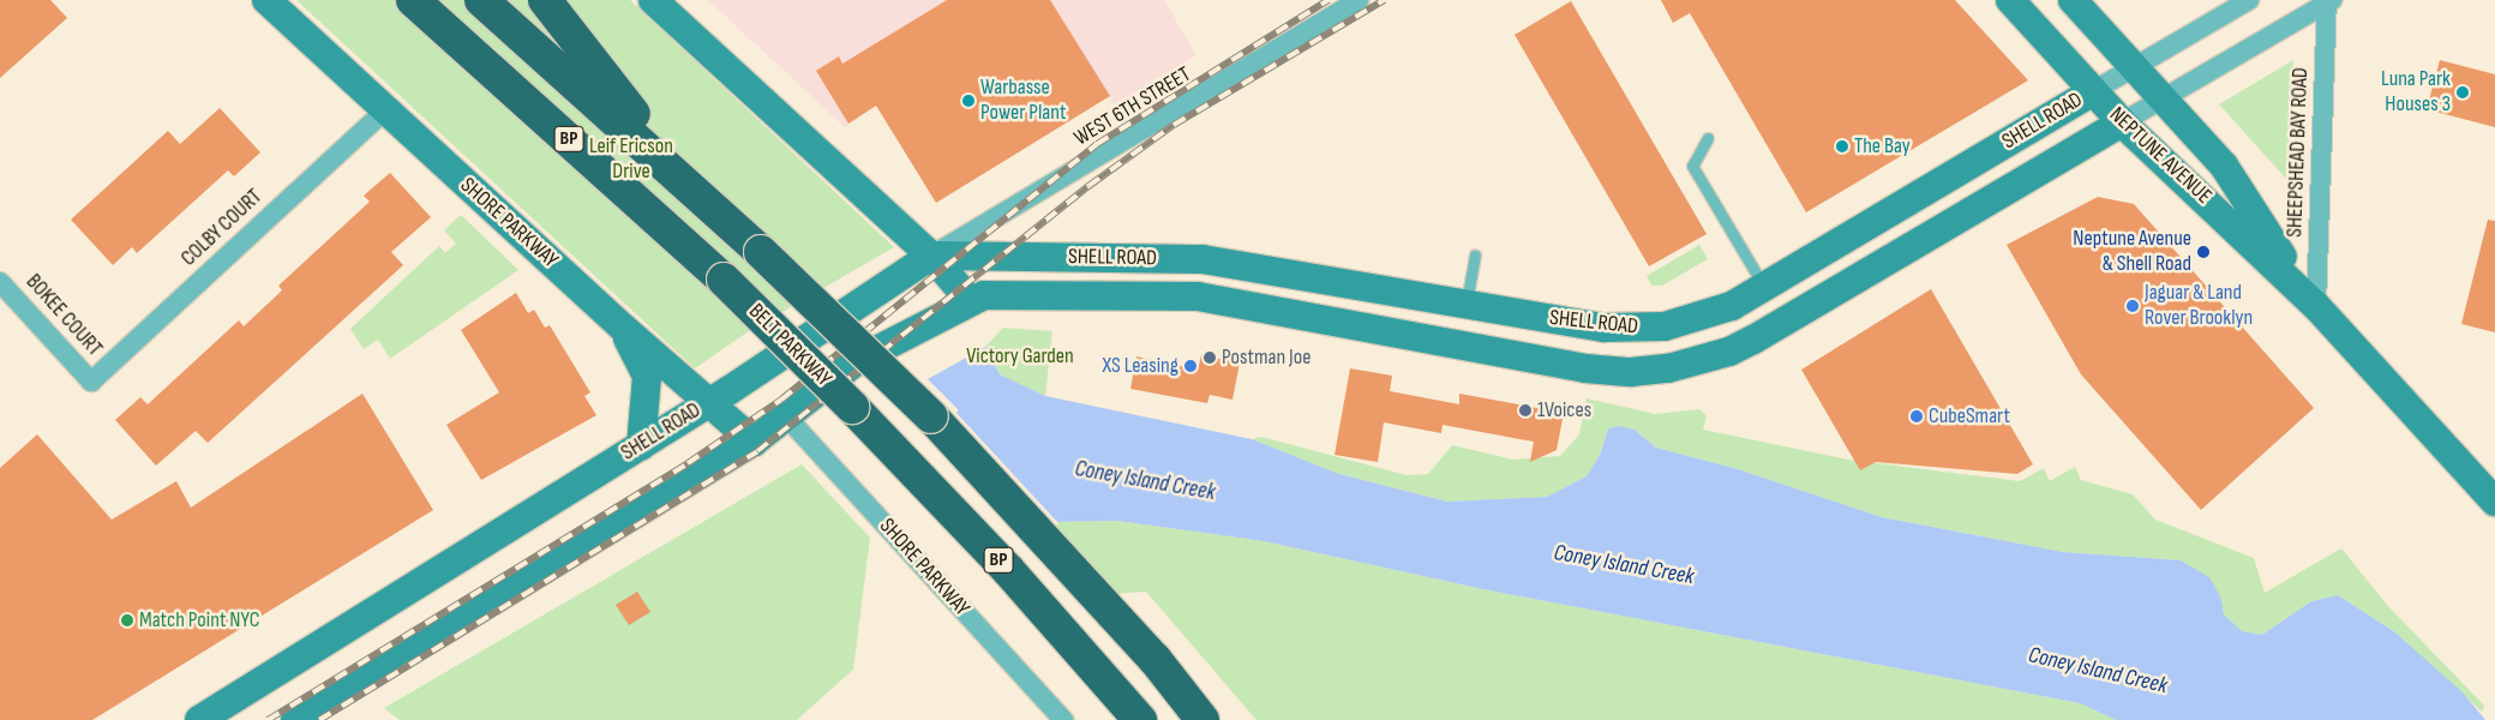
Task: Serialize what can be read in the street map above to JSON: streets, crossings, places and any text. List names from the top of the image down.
{
  "streets": {
    "highway": ["BP", "BELT PARKWAY"],
    "main road": ["SHELL ROAD", "NEPTUNE AVENUE", "SHORE PARKWAY"],
    "street": [
      "WEST 6TH STREET",
      "SHEEPSHEAD BAY ROAD",
      "COLBY COURT",
      "BOKEE COURT"
    ]
  },
  "crossings": [
    ["WEST 6TH STREET", "SHELL ROAD"],
    ["SHELL ROAD", "NEPTUNE AVENUE"],
    ["SHELL ROAD", "SHORE PARKWAY"],
    ["SHEEPSHEAD BAY ROAD", "NEPTUNE AVENUE"],
    ["SHORE PARKWAY", "COLBY COURT"],
    ["COLBY COURT", "BOKEE COURT"]
  ],
  "water": ["Coney Island Creek"],
  "parks": ["Leif Ericson Drive", "Victory Garden"],
  "places": [
    "Luna Park Houses 3",
    "Warbasse Power Plant",
    "The Bay",
    "Neptune Avenue & Shell Road",
    "Jaguar & Land Rover Brooklyn",
    "Postman Joe",
    "XS Leasing",
    "1Voices",
    "CubeSmart",
    "Match Point NYC"
  ]
}
